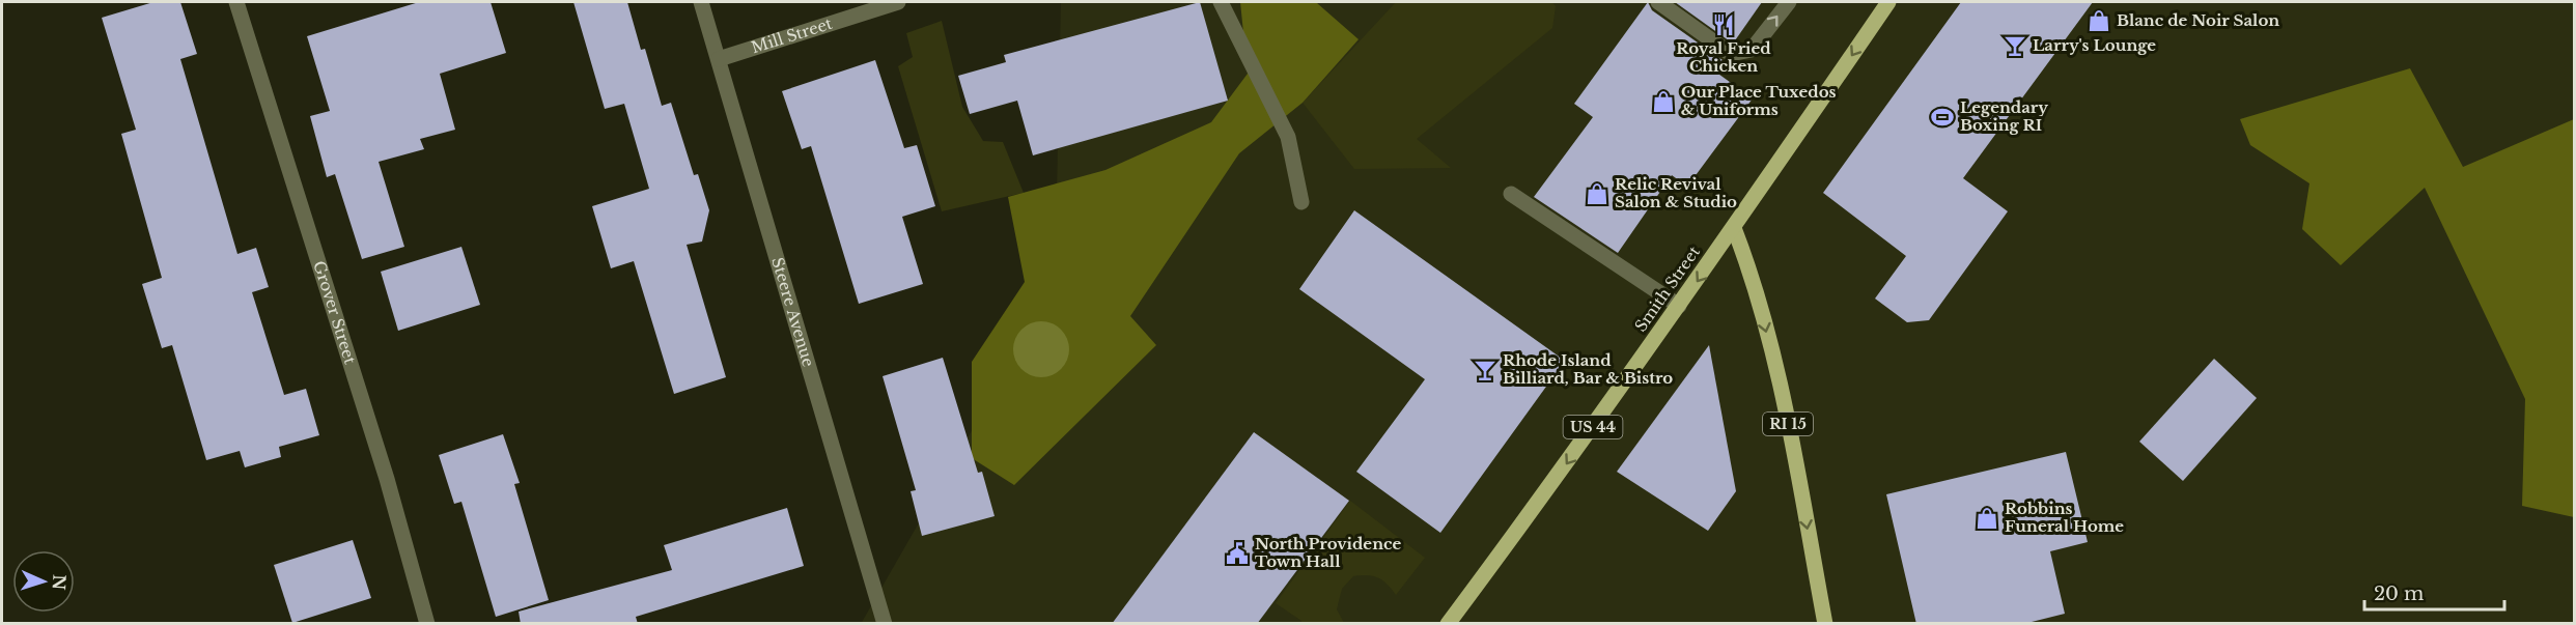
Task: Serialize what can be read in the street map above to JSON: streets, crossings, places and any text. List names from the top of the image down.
{
  "streets": {
    "main road": ["Smith Street", "RI 15", "US 44"],
    "street": ["Mill Street", "Grover Street", "Steere Avenue"]
  },
  "crossings": [
    ["Mill Street", "Steere Avenue"],
    ["Smith Street", "RI 15"]
  ],
  "one_way": ["Smith Street"],
  "places": {
    "shop": [
      "Blanc de Noir Salon",
      "Our Place Tuxedos & Uniforms",
      "Relic Revival Salon & Studio",
      "Robbins Funeral Home"
    ],
    "restaurant": ["Royal Fried Chicken"],
    "bar": ["Larry's Lounge", "Rhode Island Billiard, Bar & Bistro"],
    "sports": ["Legendary Boxing RI"],
    "public building": ["North Providence Town Hall"]
  },
  "scale_bar": "20 m",
  "north": "right"
}
